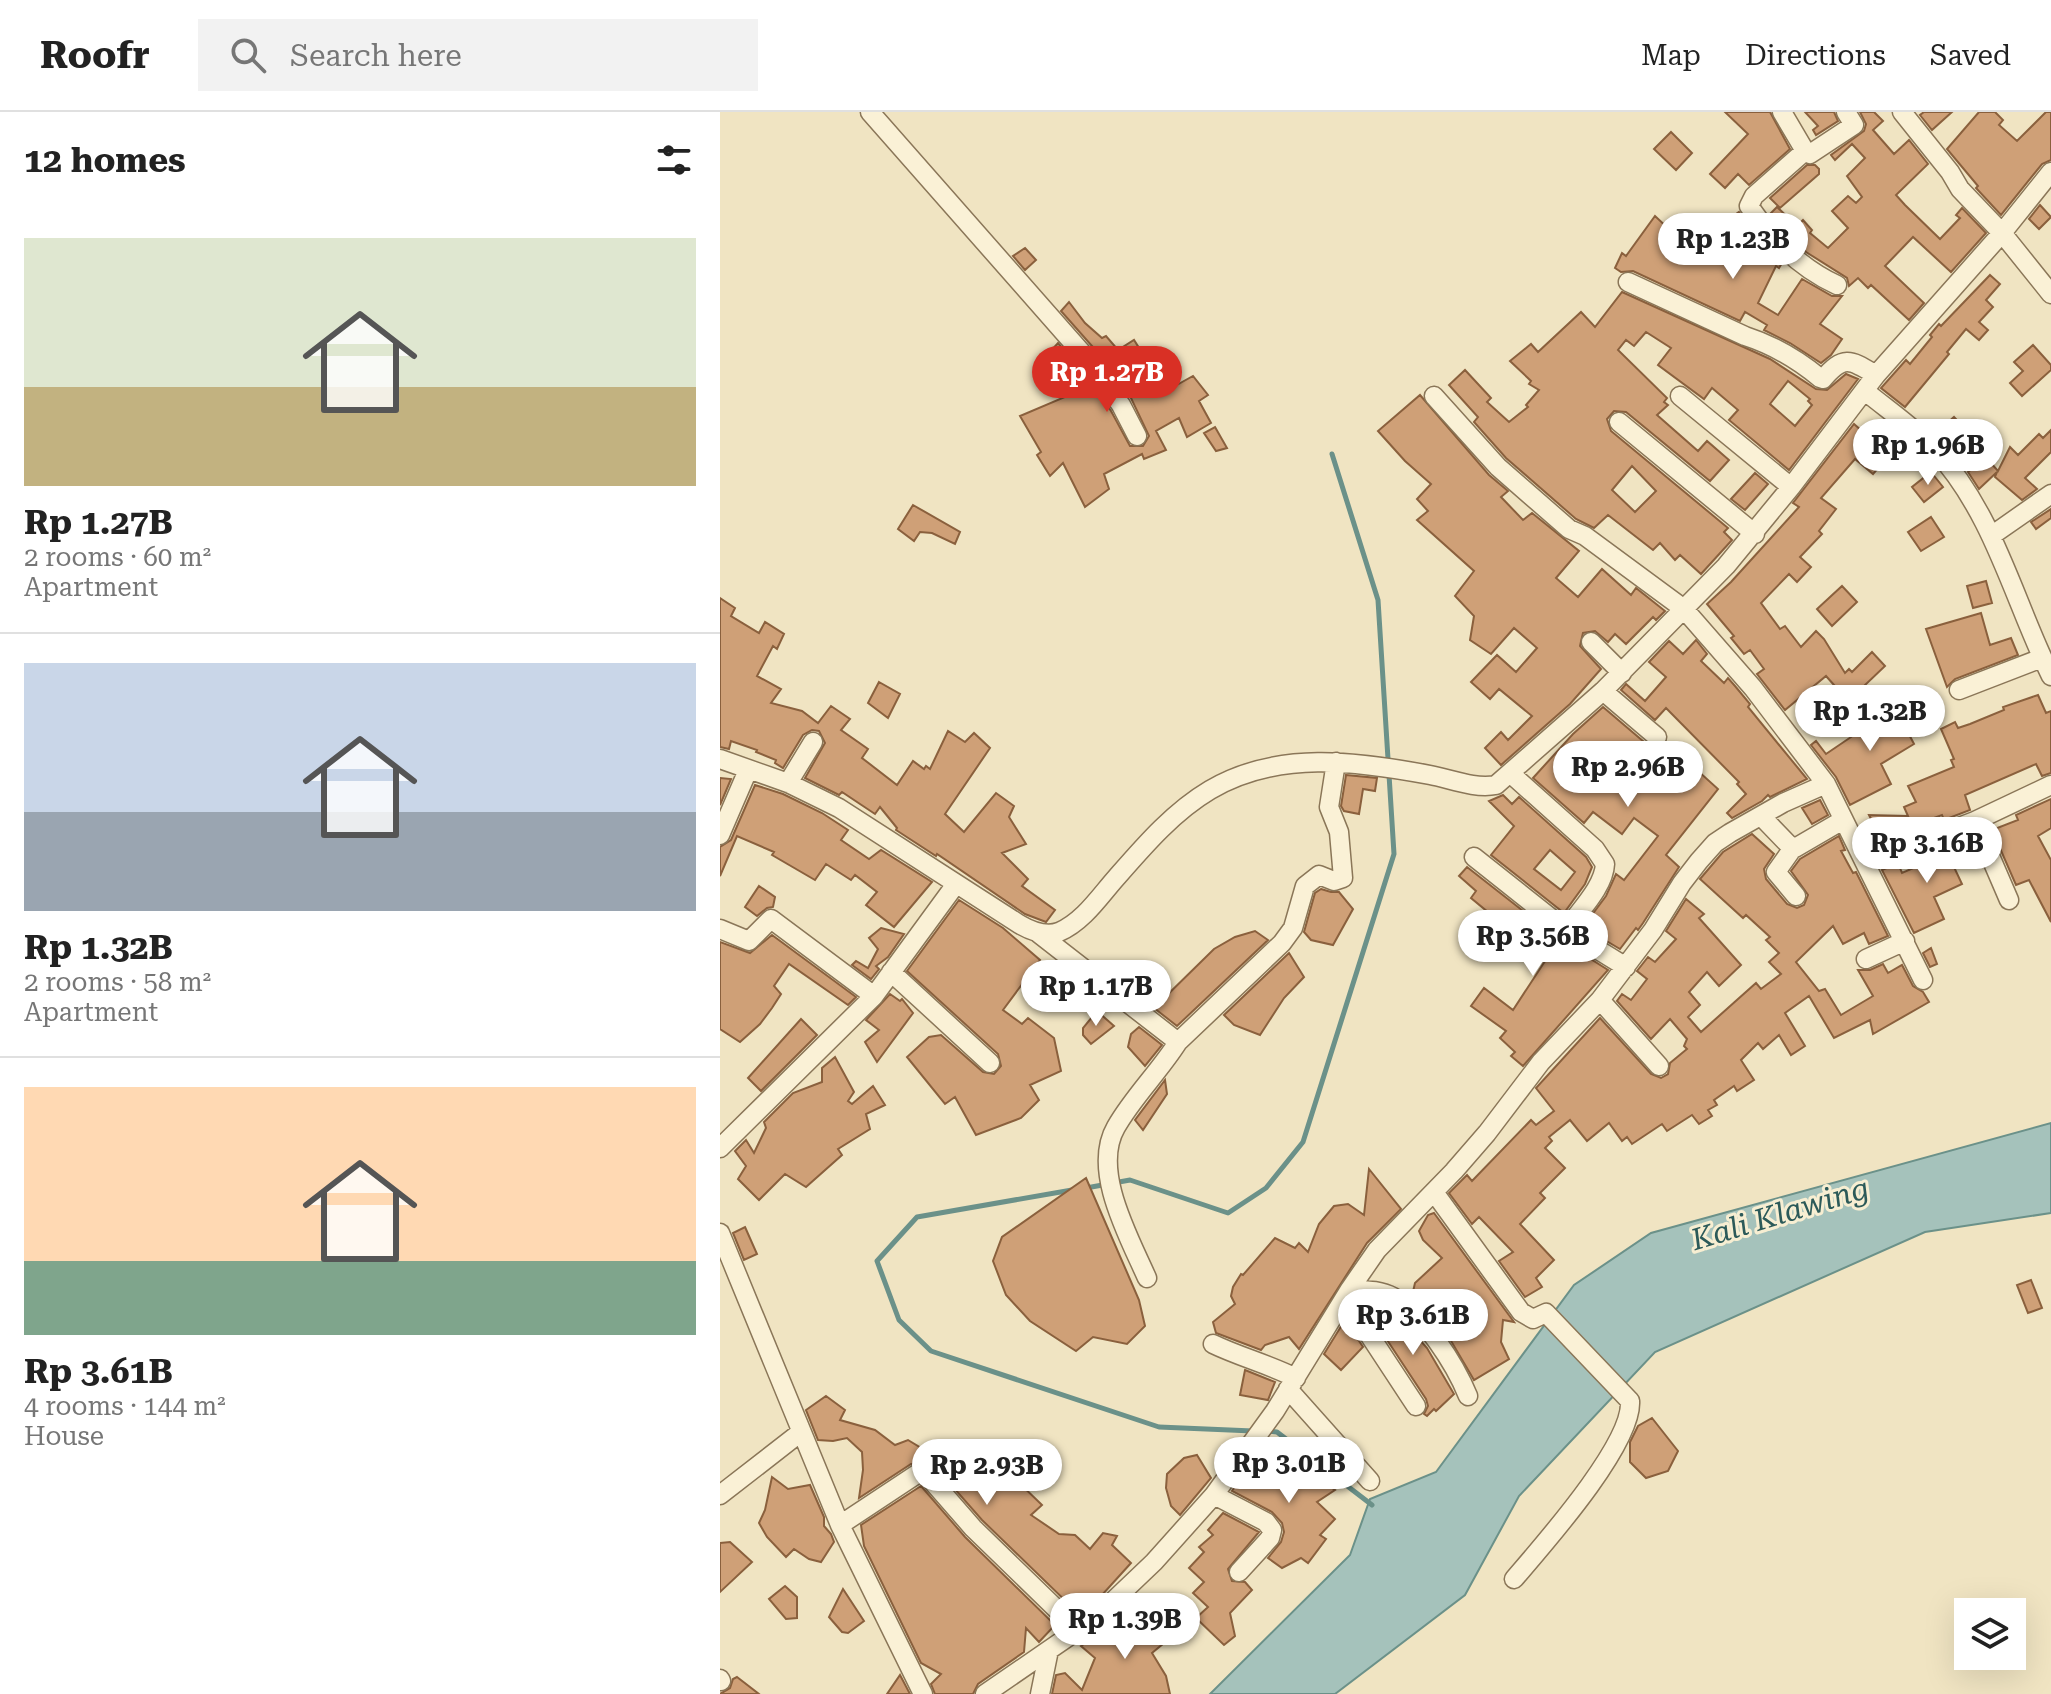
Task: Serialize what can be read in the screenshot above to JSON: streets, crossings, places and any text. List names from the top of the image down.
{
  "water": ["Kali Klawing"],
  "page": {
    "header": "Roofr",
    "search": "Search here",
    "nav": ["Map", "Directions", "Saved"],
    "heading": "12 homes",
    "list": [
      {
        "name": "Rp 1.27B",
        "note": "2 rooms · 60 m² · Apartment"
      },
      {
        "name": "Rp 1.32B",
        "note": "2 rooms · 58 m² · Apartment"
      },
      {
        "name": "Rp 3.61B",
        "note": "4 rooms · 144 m² · House"
      }
    ],
    "price": [
      "Rp 1.23B",
      "Rp 1.27B",
      "Rp 1.96B",
      "Rp 1.32B",
      "Rp 2.96B",
      "Rp 3.16B",
      "Rp 3.56B",
      "Rp 1.17B",
      "Rp 3.61B",
      "Rp 3.01B",
      "Rp 2.93B",
      "Rp 1.39B"
    ]
  }
}
